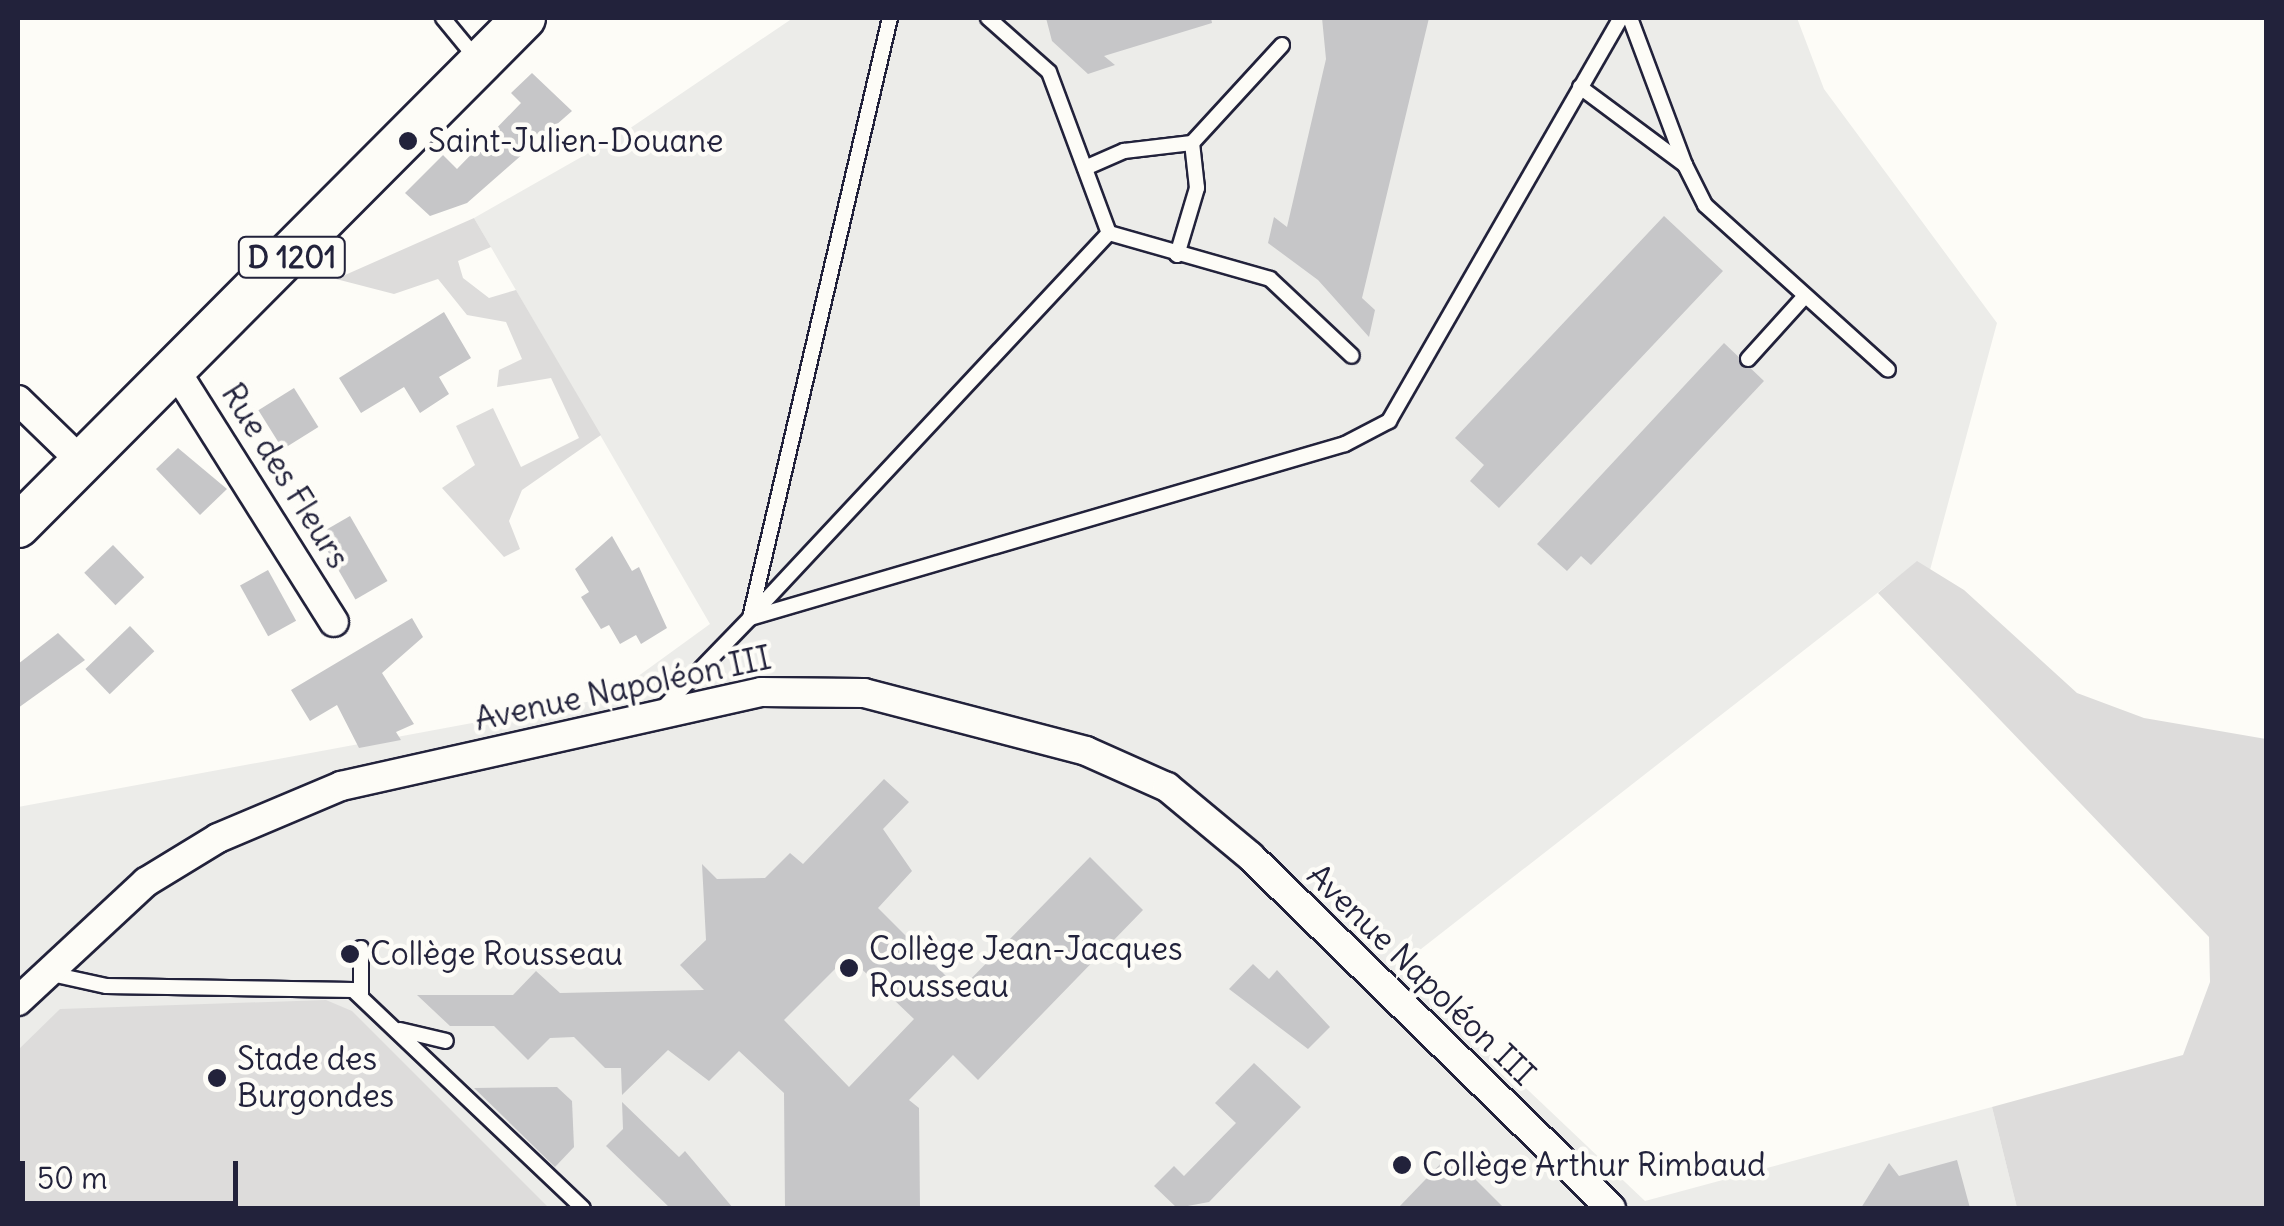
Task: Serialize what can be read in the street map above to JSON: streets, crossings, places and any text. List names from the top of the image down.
{
  "streets": {
    "main road": ["D 1201"],
    "street": ["Rue des Fleurs", "Avenue Napoléon III"]
  },
  "crossings": [
    ["D 1201", "Rue des Fleurs"]
  ],
  "places": [
    "Saint-Julien-Douane",
    "Collège Rousseau",
    "Collège Jean-Jacques Rousseau",
    "Stade des Burgondes",
    "Collège Arthur Rimbaud"
  ],
  "scale_bar": "50 m"
}
